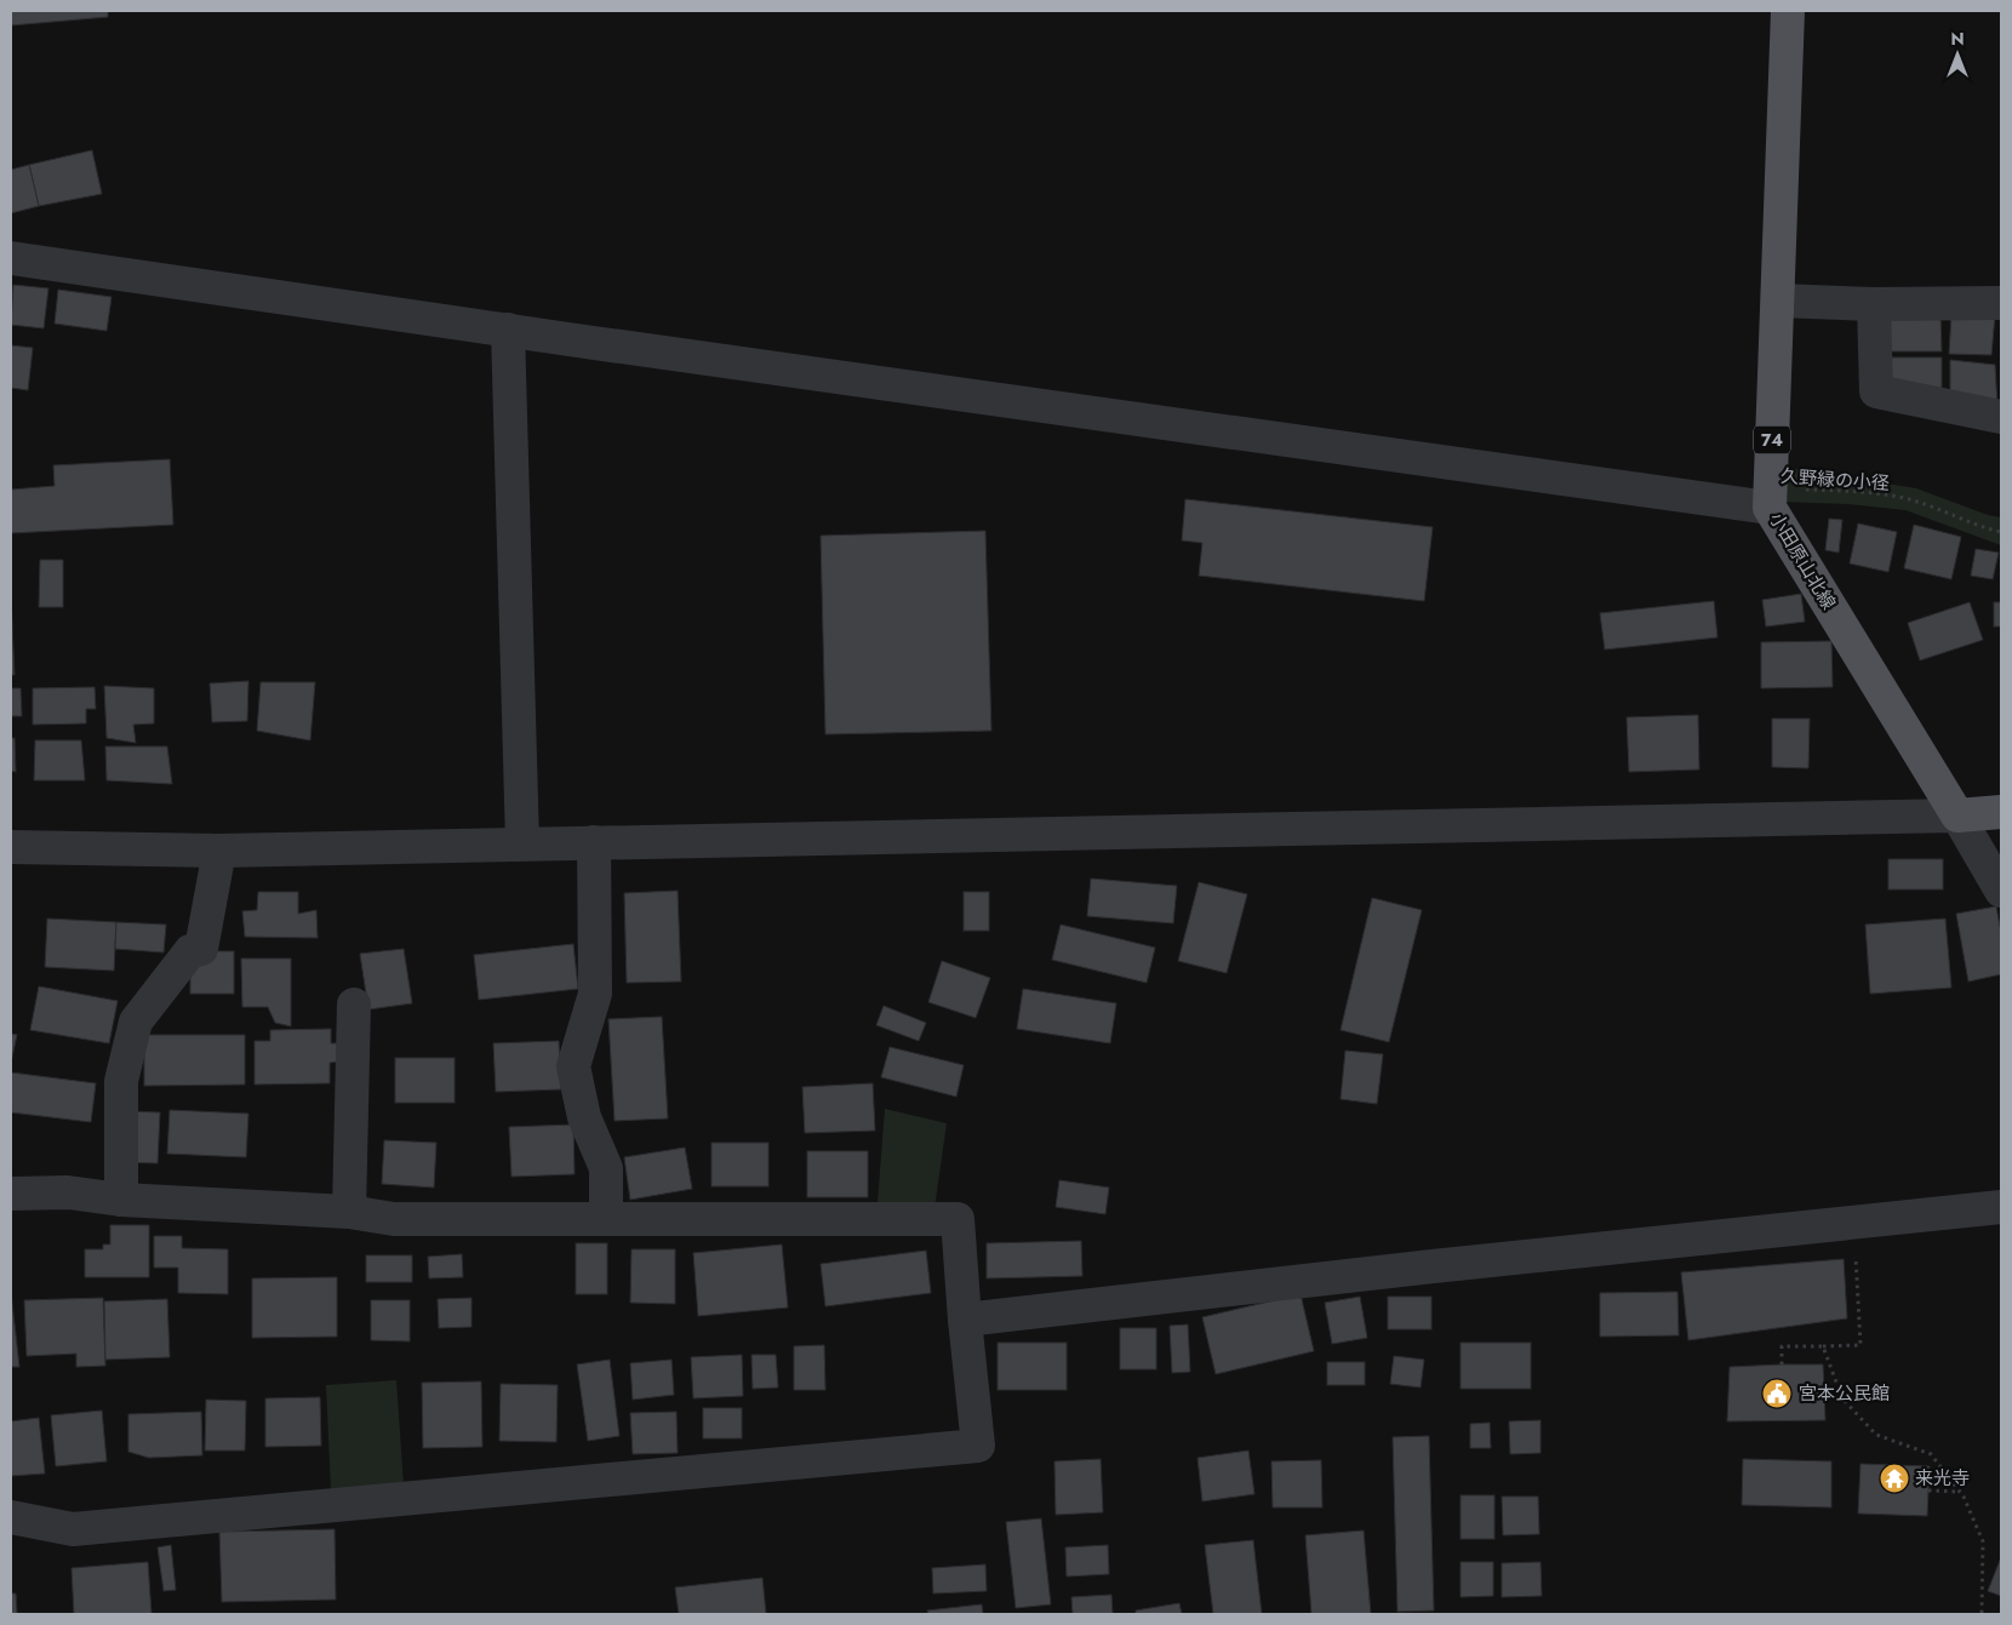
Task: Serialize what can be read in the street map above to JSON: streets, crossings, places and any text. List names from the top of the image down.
{
  "streets": {
    "main road": ["74", "小田原山北線"],
    "path": ["久野緑の小径"]
  },
  "crossings": [
    ["久野緑の小径", "小田原山北線"]
  ],
  "places": {
    "public building": ["宮本公民館"],
    "temple": ["来光寺"]
  },
  "north": "top"
}
